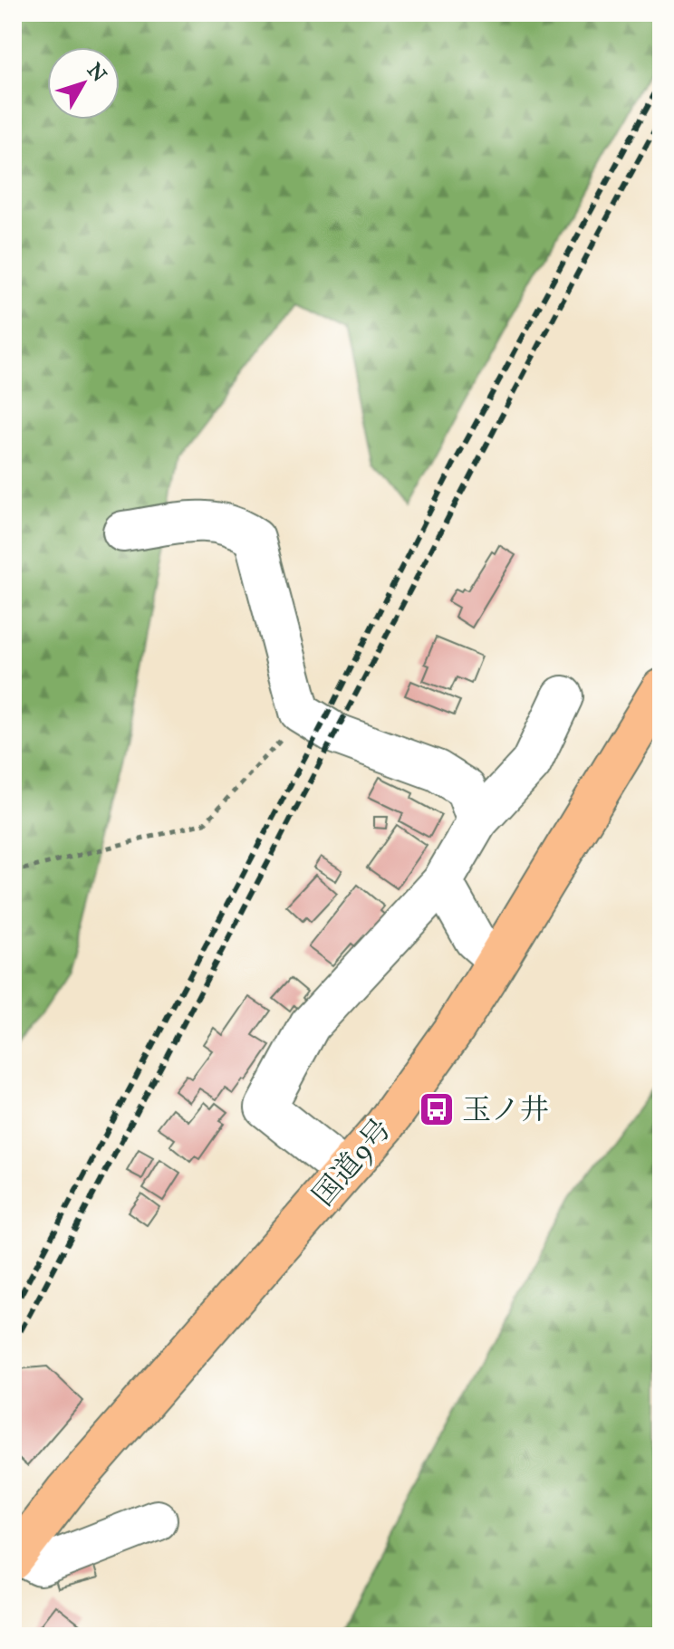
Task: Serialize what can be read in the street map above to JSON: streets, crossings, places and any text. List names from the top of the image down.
{
  "streets": {
    "highway": ["国道9号"]
  },
  "places": {
    "bus stop": ["玉ノ井"]
  },
  "north": "top right"
}
